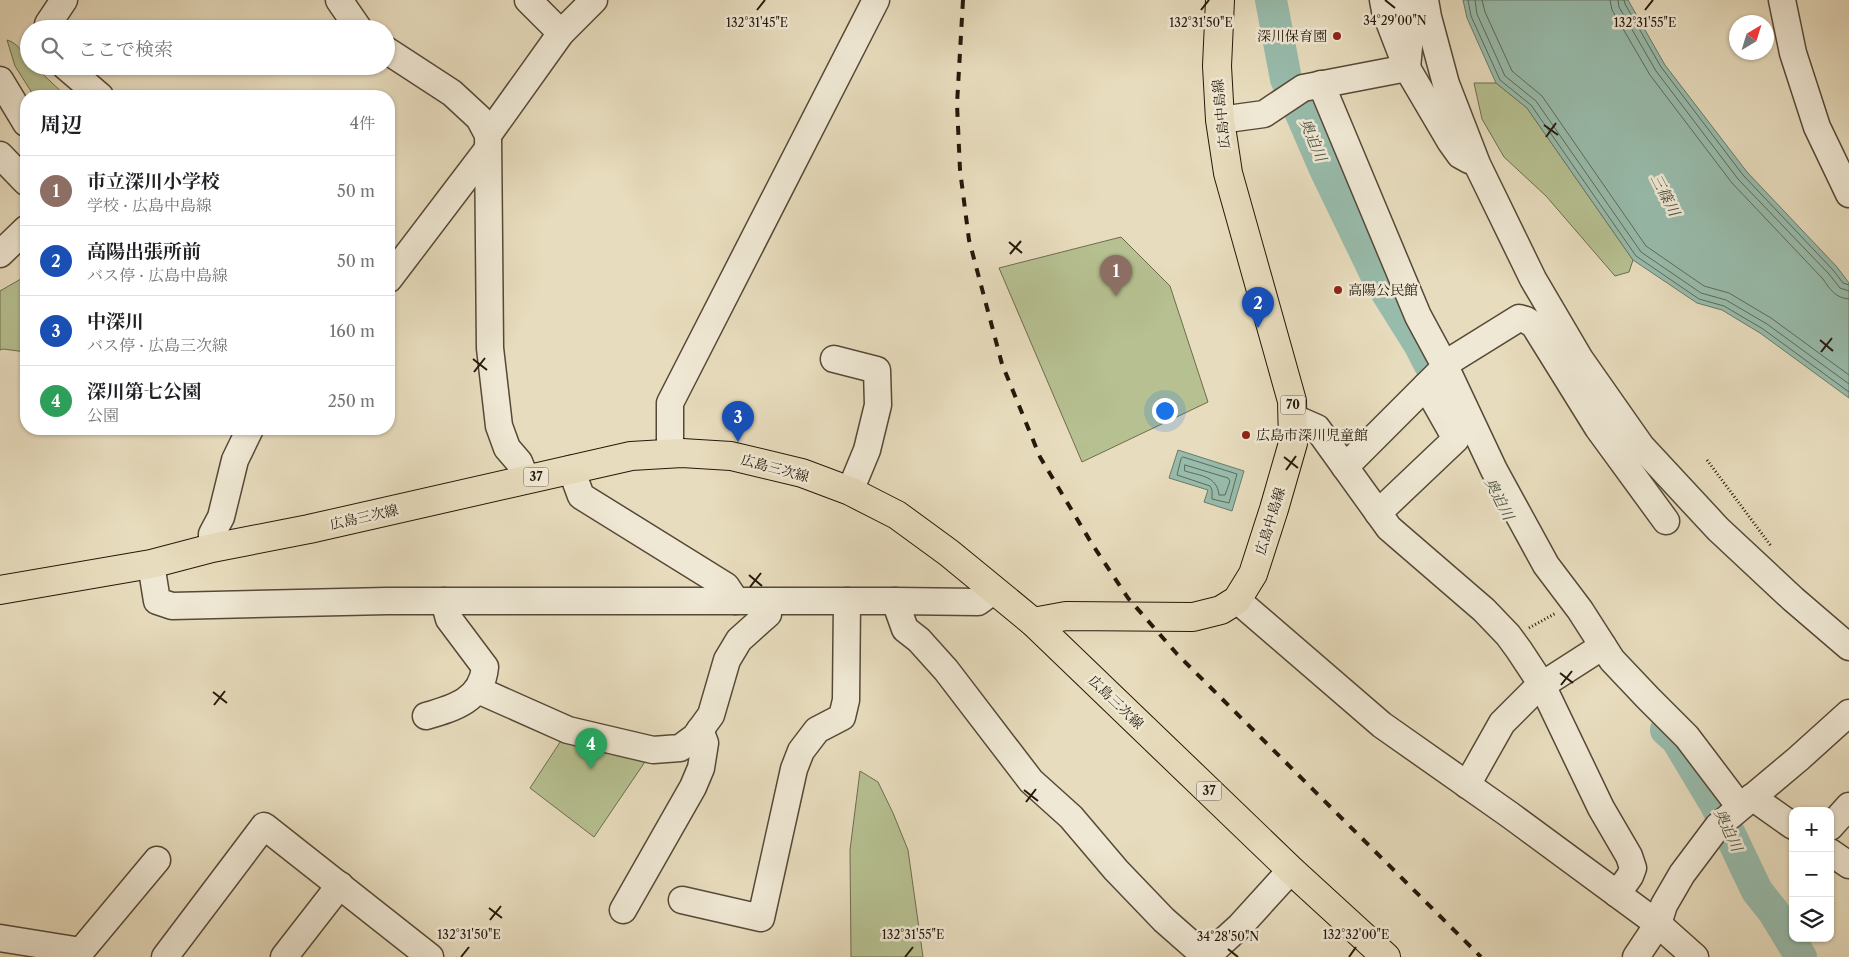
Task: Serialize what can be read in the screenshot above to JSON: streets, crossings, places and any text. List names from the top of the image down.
{
  "streets": {
    "main road": [
      "広島中島線",
      "70",
      "広島三次線",
      "37"
    ]
  },
  "crossings": [
    ["広島中島線", "広島三次線"]
  ],
  "water": ["奥迫川", "三篠川"],
  "places": ["深川保育園", "高陽公民館", "広島市深川児童館"],
  "north": "top right",
  "page": {
    "search": "ここで検索",
    "heading": ["周辺", "4件"],
    "list": [
      {
        "mark": "1",
        "name": "市立深川小学校",
        "note": "学校 · 広島中島線",
        "value": "50 m"
      },
      {
        "mark": "2",
        "name": "高陽出張所前",
        "note": "バス停 · 広島中島線",
        "value": "50 m"
      },
      {
        "mark": "3",
        "name": "中深川",
        "note": "バス停 · 広島三次線",
        "value": "160 m"
      },
      {
        "mark": "4",
        "name": "深川第七公園",
        "note": "公園",
        "value": "250 m"
      }
    ],
    "pins": [
      "1",
      "2",
      "3",
      "4"
    ],
    "map_buttons": ["+", "−"]
  },
  "coordinates": [
    "34°29'00\"N",
    "132°31'45\"E",
    "132°31'50\"E",
    "132°31'55\"E",
    "132°32'00\"E",
    "34°28'50\"N"
  ]
}
